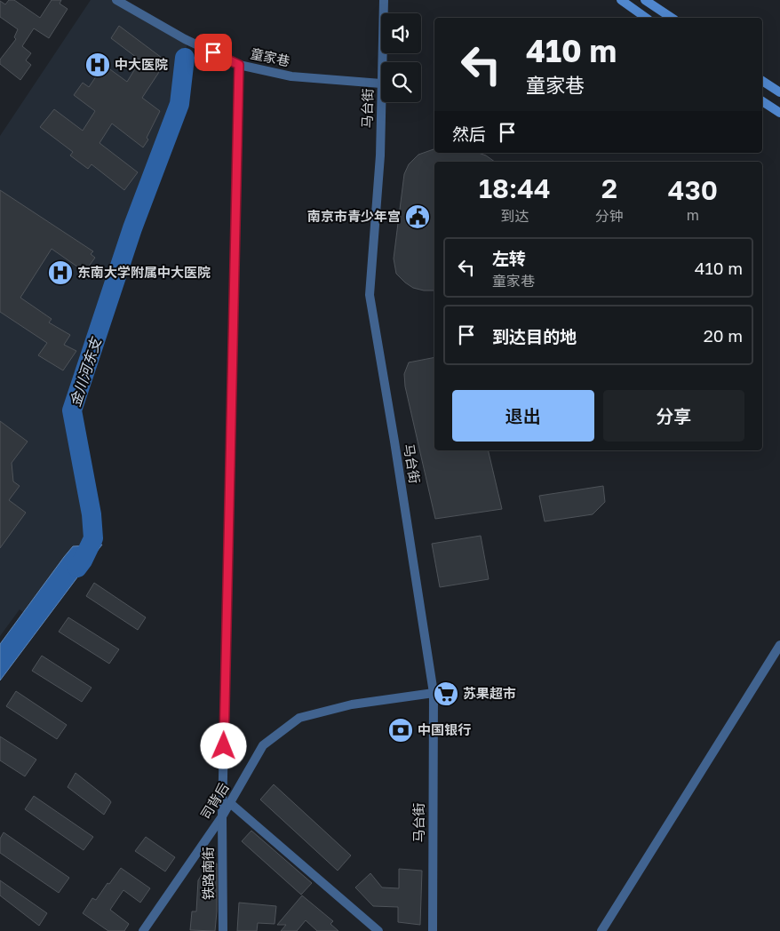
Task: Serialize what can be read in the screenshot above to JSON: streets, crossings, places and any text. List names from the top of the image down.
{
  "streets": {
    "street": [
      "童家巷",
      "马台街",
      "司背后",
      "铁路南街"
    ]
  },
  "crossings": [
    ["童家巷", "铁路南街"],
    ["马台街", "司背后"],
    ["司背后", "铁路南街"]
  ],
  "water": ["金川河东支"],
  "places": {
    "hospital": ["中大医院", "东南大学附属中大医院"],
    "public building": ["南京市青少年宫"],
    "supermarket": ["苏果超市"],
    "bank": ["中国银行"]
  },
  "page": {
    "turn": ["410 m", "童家巷"],
    "then": "然后",
    "eta": [
      "18:44",
      "到达",
      "2",
      "分钟",
      "430",
      "m"
    ],
    "list": [
      {
        "name": "左转",
        "note": "童家巷",
        "value": "410 m"
      },
      {
        "name": "到达目的地",
        "value": "20 m"
      }
    ],
    "buttons": ["退出", "分享"]
  }
}
